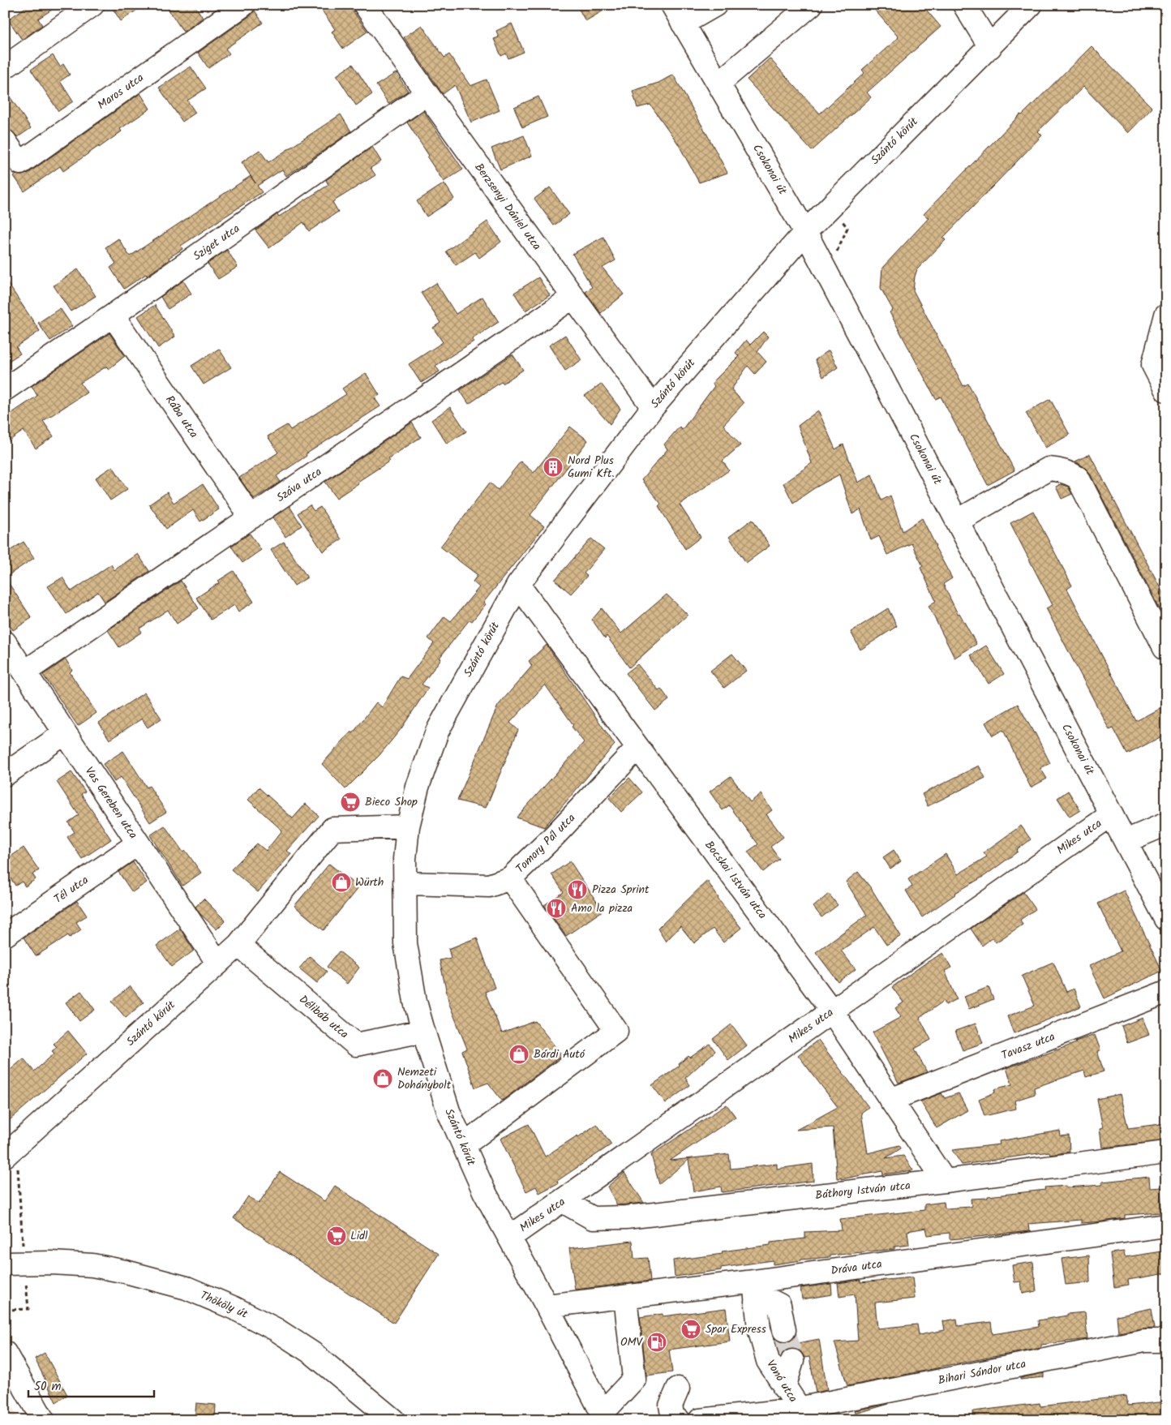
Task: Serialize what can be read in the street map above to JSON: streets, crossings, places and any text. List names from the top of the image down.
{
  "streets": {
    "street": [
      "Maros utca",
      "Szántó körút",
      "Csokonai út",
      "Berzsenyi Dániel utca",
      "Sziget utca",
      "Rába utca",
      "Száva utca",
      "Vas Gereben utca",
      "Mikes utca",
      "Tomory Pál utca",
      "Bocskai István utca",
      "Tél utca",
      "Délibáb utca",
      "Tavasz utca",
      "Báthory István utca",
      "Dráva utca",
      "Thököly út",
      "Bihari Sándor utca",
      "Vonó utca"
    ]
  },
  "crossings": [
    ["Szántó körút", "Csokonai út"],
    ["Szántó körút", "Berzsenyi Dániel utca"],
    ["Szántó körút", "Vas Gereben utca"],
    ["Szántó körút", "Mikes utca"],
    ["Szántó körút", "Tomory Pál utca"],
    ["Szántó körút", "Bocskai István utca"],
    ["Szántó körút", "Délibáb utca"],
    ["Szántó körút", "Dráva utca"],
    ["Csokonai út", "Mikes utca"],
    ["Berzsenyi Dániel utca", "Sziget utca"],
    ["Berzsenyi Dániel utca", "Száva utca"],
    ["Sziget utca", "Rába utca"],
    ["Rába utca", "Száva utca"],
    ["Száva utca", "Vas Gereben utca"],
    ["Vas Gereben utca", "Tél utca"],
    ["Mikes utca", "Bocskai István utca"],
    ["Mikes utca", "Báthory István utca"],
    ["Tomory Pál utca", "Bocskai István utca"],
    ["Bocskai István utca", "Tavasz utca"],
    ["Bocskai István utca", "Báthory István utca"],
    ["Dráva utca", "Vonó utca"],
    ["Bihari Sándor utca", "Vonó utca"]
  ],
  "places": {
    "building": ["Nord Plus Gumi Kft."],
    "supermarket": ["Bieco Shop", "Lidl", "Spar Express"],
    "shop": ["Würth", "Bárdi Autó", "Nemzeti Dohánybolt"],
    "restaurant": ["Pizza Sprint", "Amo la pizza"],
    "fuel station": ["OMV"]
  },
  "scale_bar": "50 m"
}
